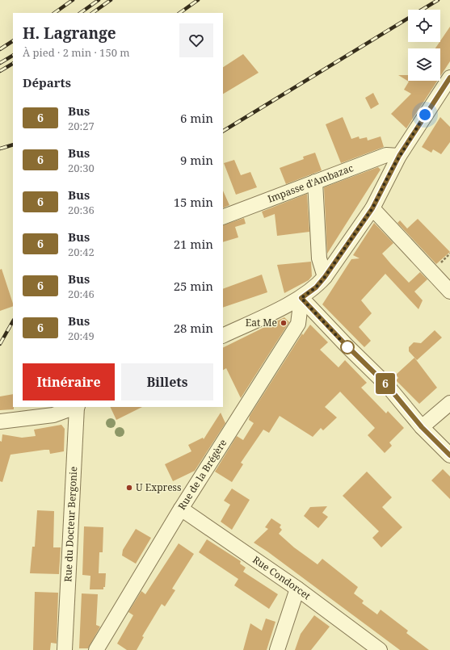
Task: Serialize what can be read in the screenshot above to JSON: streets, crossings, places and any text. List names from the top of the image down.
{
  "streets": {
    "street": [
      "Impasse d'Ambazac",
      "Rue de la Brégère",
      "Rue du Docteur Bergonie",
      "Rue Condorcet"
    ]
  },
  "crossings": [
    ["Rue de la Brégère", "Rue Condorcet"]
  ],
  "places": ["Eat Me", "U Express"],
  "lines": ["bus line 6"],
  "page": {
    "on_map": "6",
    "heading": [
      ["H. Lagrange", "À pied · 2 min · 150 m"],
      "Départs"
    ],
    "list": [
      {
        "mark": "6",
        "name": "Bus",
        "note": "20:27",
        "value": "6 min"
      },
      {
        "mark": "6",
        "name": "Bus",
        "note": "20:30",
        "value": "9 min"
      },
      {
        "mark": "6",
        "name": "Bus",
        "note": "20:36",
        "value": "15 min"
      },
      {
        "mark": "6",
        "name": "Bus",
        "note": "20:42",
        "value": "21 min"
      },
      {
        "mark": "6",
        "name": "Bus",
        "note": "20:46",
        "value": "25 min"
      },
      {
        "mark": "6",
        "name": "Bus",
        "note": "20:49",
        "value": "28 min"
      }
    ],
    "buttons": ["Itinéraire", "Billets"]
  }
}
